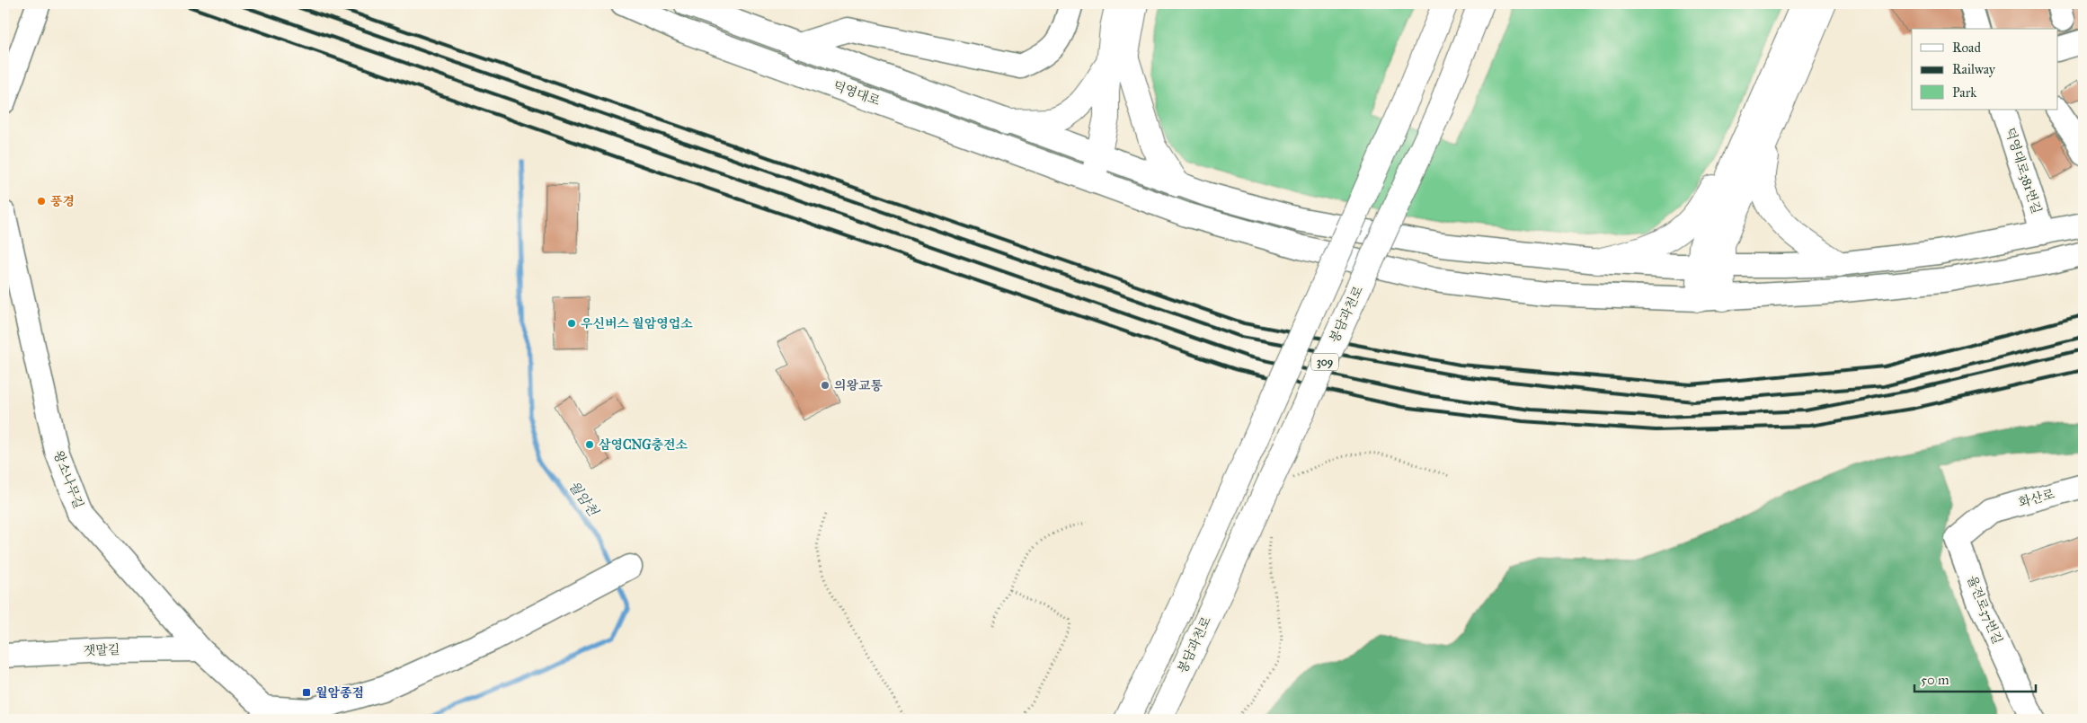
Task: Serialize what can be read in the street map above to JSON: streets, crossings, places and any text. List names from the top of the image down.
{
  "streets": {
    "highway": ["봉담과천로", "309"],
    "street": [
      "덕영대로",
      "덕영대로381번길",
      "왕소나무길",
      "화산로",
      "율전로37번길",
      "잿말길"
    ]
  },
  "crossings": [
    ["덕영대로", "덕영대로381번길"],
    ["왕소나무길", "잿말길"],
    ["화산로", "율전로37번길"]
  ],
  "water": ["월암천"],
  "places": {
    "other": [
      "풍경",
      "우신버스 월암영업소",
      "의왕교통",
      "삼영CNG충전소"
    ],
    "transit": ["월암종점"]
  },
  "legend": ["Road", "Railway", "Park"],
  "scale_bar": "50 m"
}
